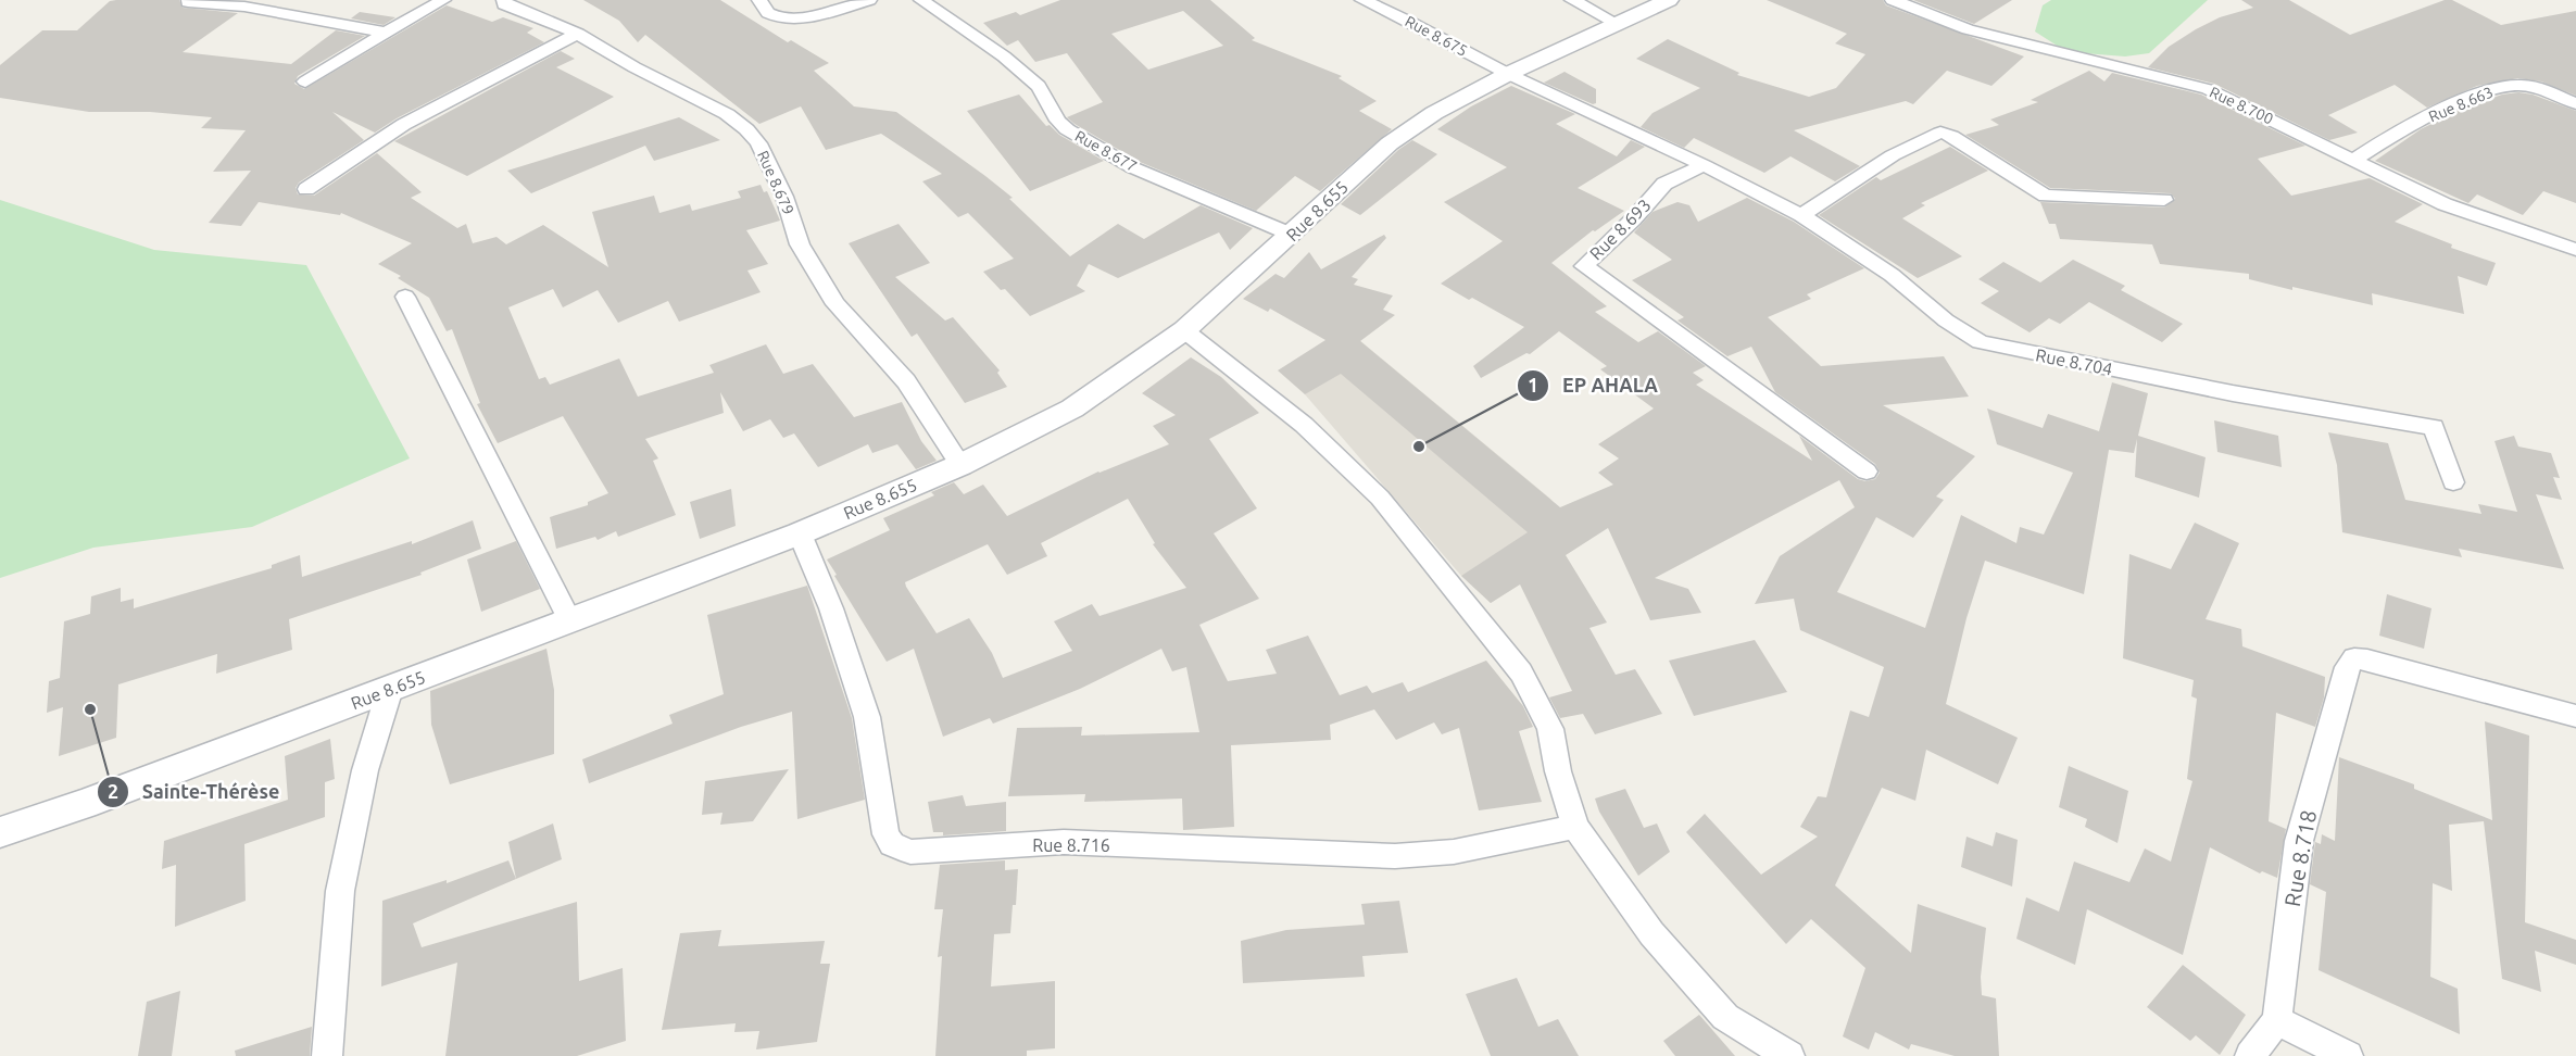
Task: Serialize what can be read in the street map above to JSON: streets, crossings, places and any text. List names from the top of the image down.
{
  "streets": {
    "street": [
      "Rue 8.675",
      "Rue 8.663",
      "Rue 8.700",
      "Rue 8.677",
      "Rue 8.679",
      "Rue 8.655",
      "Rue 8.693",
      "Rue 8.704",
      "Rue 8.716",
      "Rue 8.718"
    ]
  },
  "crossings": [
    ["Rue 8.675", "Rue 8.655"],
    ["Rue 8.663", "Rue 8.700"],
    ["Rue 8.677", "Rue 8.655"],
    ["Rue 8.679", "Rue 8.655"],
    ["Rue 8.655", "Rue 8.716"],
    ["Rue 8.693", "Rue 8.704"]
  ],
  "places": ["EP AHALA", "Sainte-Thérèse"]
}
